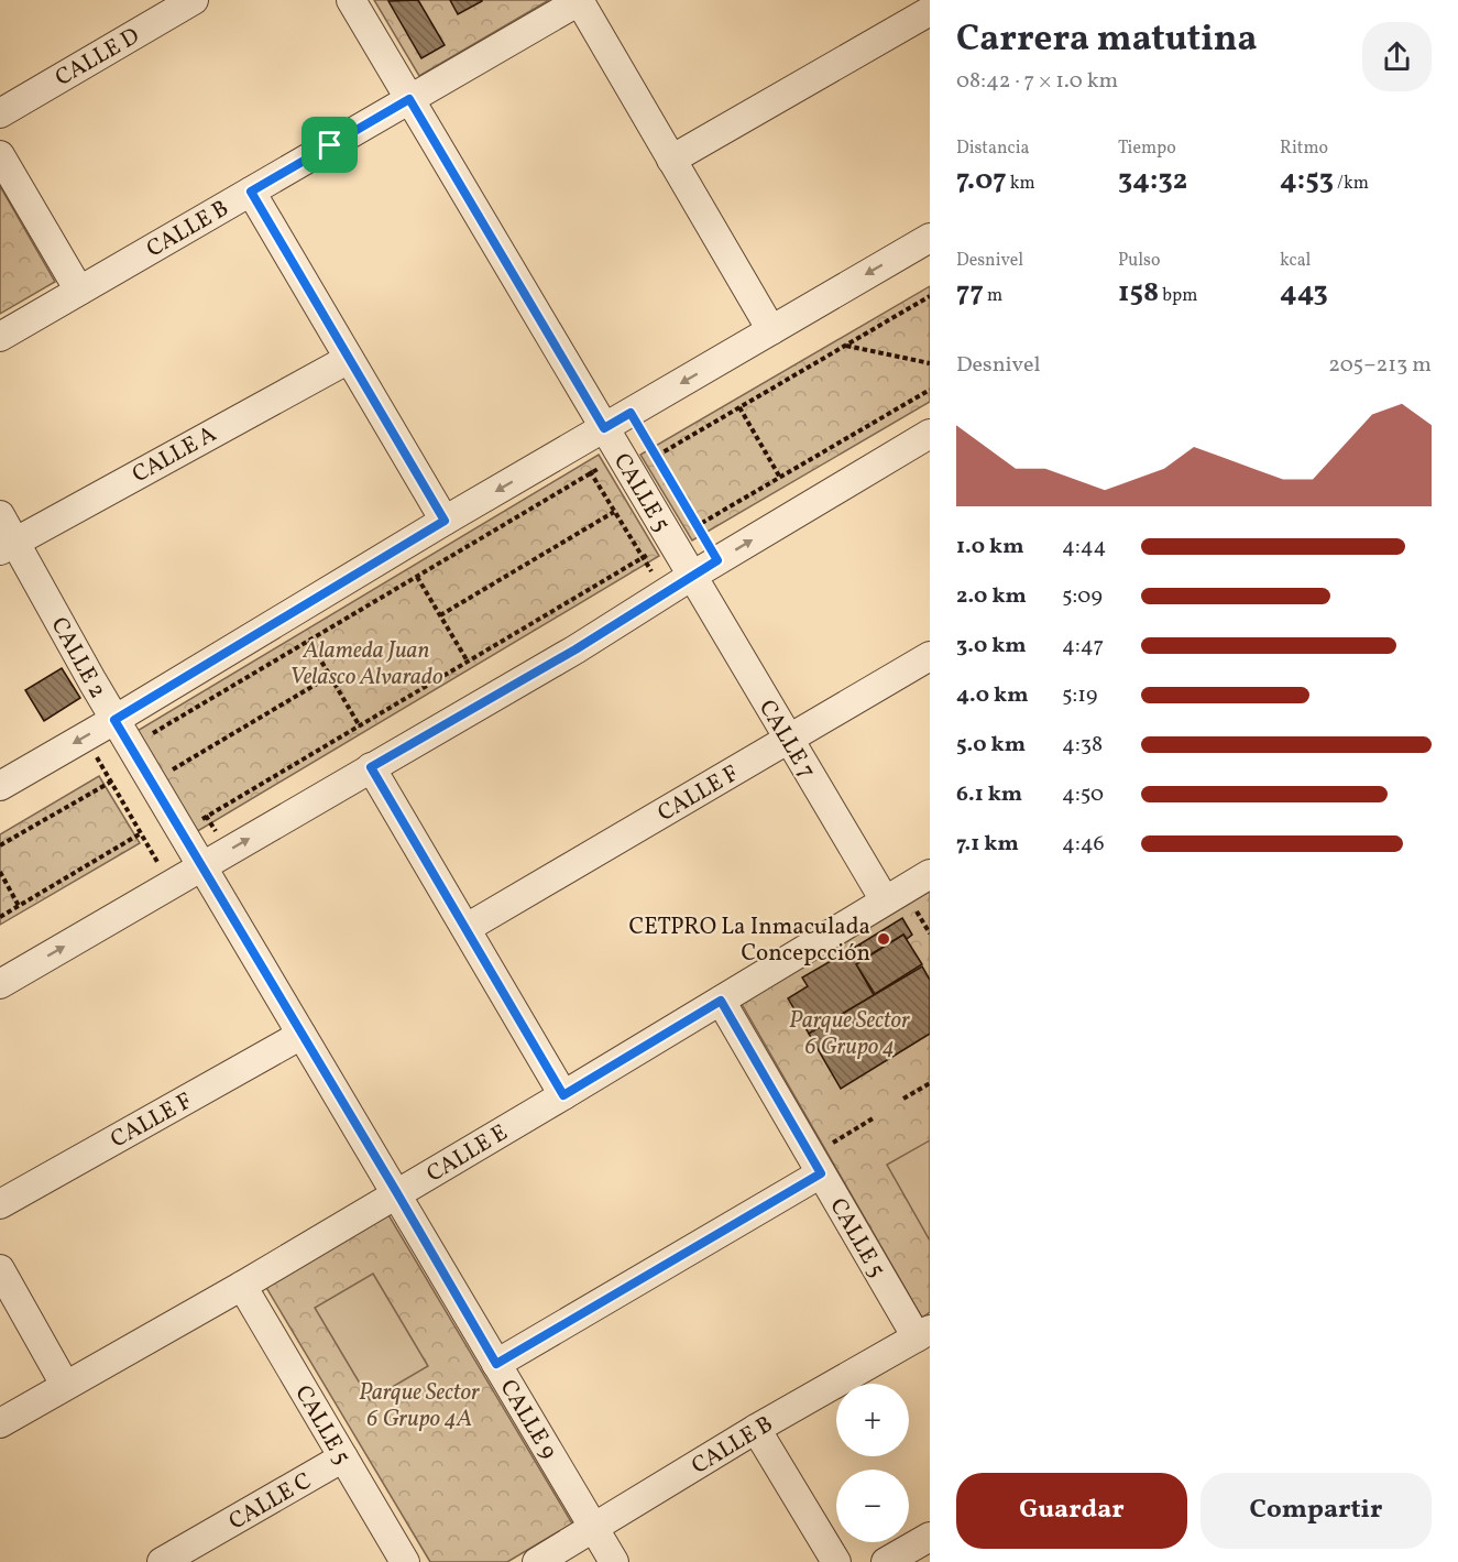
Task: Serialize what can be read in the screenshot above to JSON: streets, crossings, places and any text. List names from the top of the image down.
{
  "streets": {
    "street": [
      "CALLE D",
      "CALLE B",
      "CALLE A",
      "CALLE 5",
      "CALLE 2",
      "CALLE 7",
      "CALLE F",
      "CALLE E",
      "CALLE 9",
      "CALLE C"
    ]
  },
  "crossings": [
    ["CALLE B", "CALLE 5"],
    ["CALLE B", "CALLE 9"],
    ["CALLE A", "CALLE 2"],
    ["CALLE 5", "CALLE 7"],
    ["CALLE 5", "CALLE E"],
    ["CALLE 5", "CALLE C"],
    ["CALLE 2", "CALLE 9"],
    ["CALLE 7", "CALLE F"],
    ["CALLE 7", "CALLE E"],
    ["CALLE F", "CALLE 9"],
    ["CALLE E", "CALLE 9"]
  ],
  "parks": ["Alameda Juan Velasco Alvarado", "Parque Sector 6 Grupo 4", "Parque Sector 6 Grupo 4A"],
  "places": ["CETPRO La Inmaculada Concepcción"],
  "page": {
    "heading": ["Carrera matutina", "08:42 · 7 × 1.0 km"],
    "stats": [
      ["Distancia", "7.07 km"],
      ["Tiempo", "34:32"],
      ["Ritmo", "4:53 /km"],
      ["Desnivel", "77 m"],
      ["Pulso", "158 bpm"],
      ["kcal", "443"]
    ],
    "chart": ["Desnivel", "205–213 m"],
    "list": [
      {
        "name": "1.0 km",
        "note": "4:44"
      },
      {
        "name": "2.0 km",
        "note": "5:09"
      },
      {
        "name": "3.0 km",
        "note": "4:47"
      },
      {
        "name": "4.0 km",
        "note": "5:19"
      },
      {
        "name": "5.0 km",
        "note": "4:38"
      },
      {
        "name": "6.1 km",
        "note": "4:50"
      },
      {
        "name": "7.1 km",
        "note": "4:46"
      }
    ],
    "map_buttons": ["+", "−"],
    "buttons": ["Guardar", "Compartir"]
  }
}
